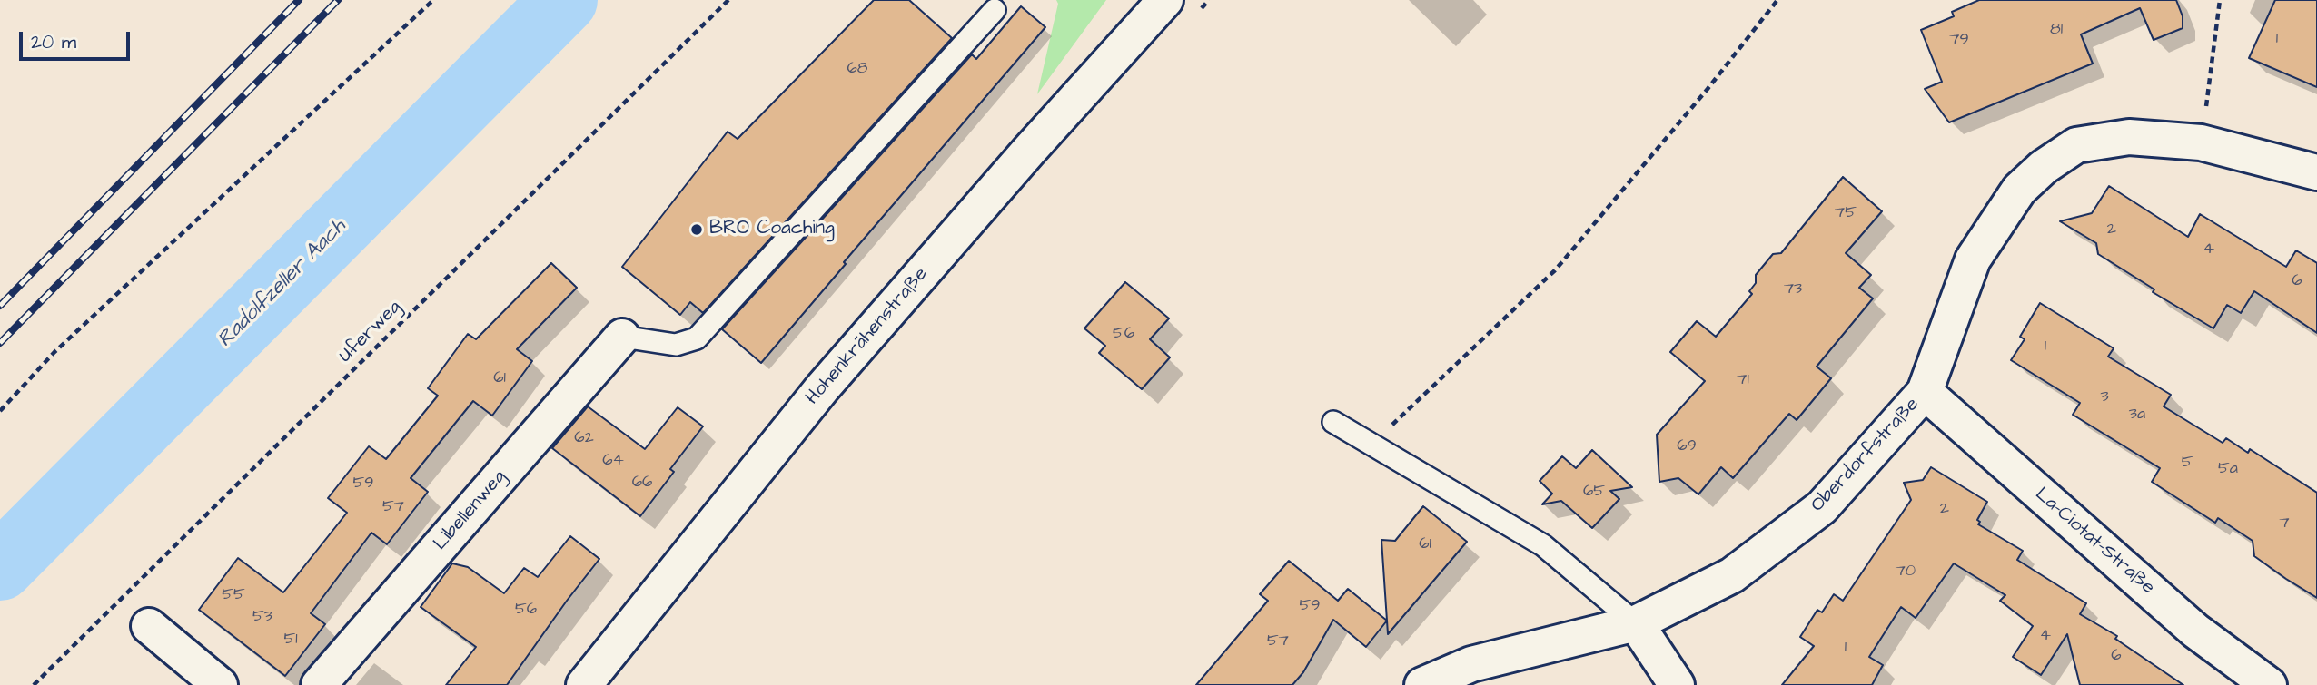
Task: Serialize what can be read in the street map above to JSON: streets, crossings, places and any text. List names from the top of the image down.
{
  "streets": {
    "street": [
      "Hohenkrähenstraße",
      "Oberdorfstraße",
      "Libellenweg",
      "La-Ciotat-Straße"
    ],
    "path": ["Uferweg"]
  },
  "crossings": [
    ["Oberdorfstraße", "La-Ciotat-Straße"]
  ],
  "water": ["Radolfzeller Aach"],
  "places": ["BRO Coaching"],
  "house_numbers": [
    "81",
    "1",
    "79",
    "68",
    "75",
    "2",
    "4",
    "6",
    "73",
    "56",
    "1",
    "61",
    "71",
    "3",
    "3a",
    "62",
    "69",
    "64",
    "5",
    "5a",
    "66",
    "59",
    "65",
    "57",
    "2",
    "7",
    "61",
    "70",
    "55",
    "59",
    "56",
    "53",
    "4",
    "51",
    "57",
    "1",
    "6"
  ],
  "scale_bar": "20 m"
}
